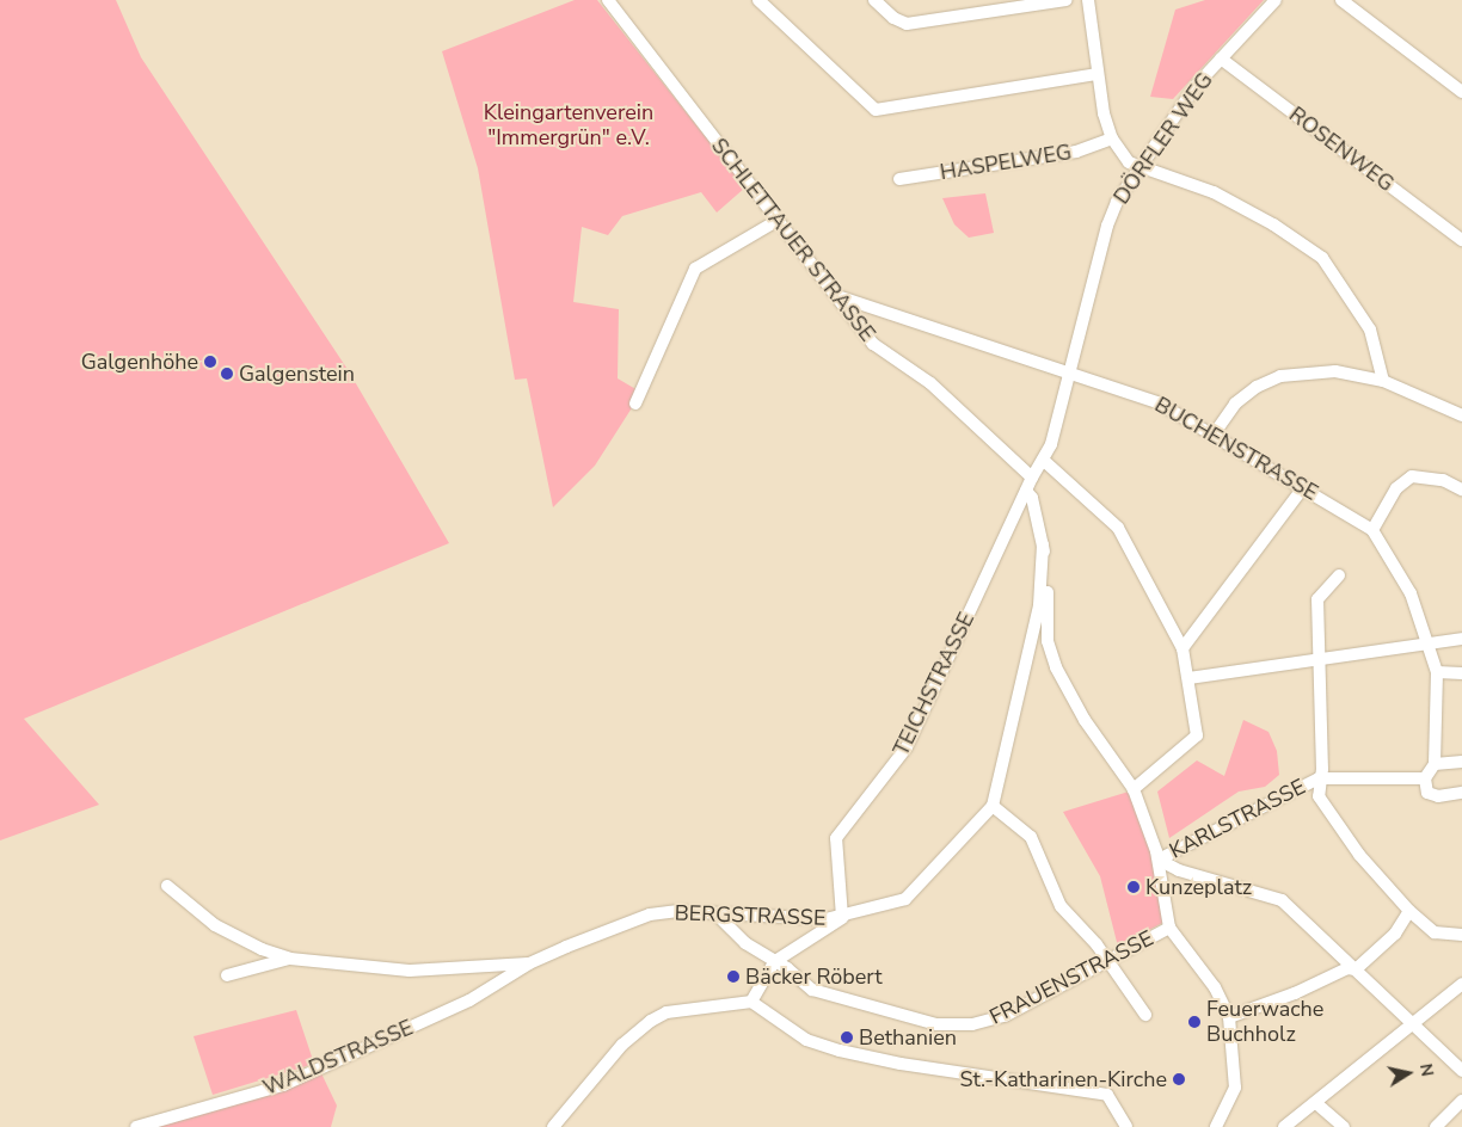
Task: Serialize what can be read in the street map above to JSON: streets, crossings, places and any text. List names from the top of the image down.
{
  "streets": {
    "street": [
      "DÖRFLER WEG",
      "ROSENWEG",
      "HASPELWEG",
      "SCHLETTAUER STRASSE",
      "BUCHENSTRASSE",
      "TEICHSTRASSE",
      "KARLSTRASSE",
      "BERGSTRASSE",
      "FRAUENSTRASSE",
      "WALDSTRASSE"
    ]
  },
  "crossings": [
    ["DÖRFLER WEG", "ROSENWEG"],
    ["DÖRFLER WEG", "BUCHENSTRASSE"],
    ["DÖRFLER WEG", "TEICHSTRASSE"],
    ["SCHLETTAUER STRASSE", "BUCHENSTRASSE"],
    ["SCHLETTAUER STRASSE", "TEICHSTRASSE"],
    ["TEICHSTRASSE", "BERGSTRASSE"],
    ["BERGSTRASSE", "FRAUENSTRASSE"],
    ["BERGSTRASSE", "WALDSTRASSE"]
  ],
  "parks": ["Kleingartenverein \"Immergrün\" e.V."],
  "places": [
    "Galgenhöhe",
    "Galgenstein",
    "Kunzeplatz",
    "Bäcker Röbert",
    "Feuerwache Buchholz",
    "Bethanien",
    "St.-Katharinen-Kirche"
  ],
  "north": "right"
}
